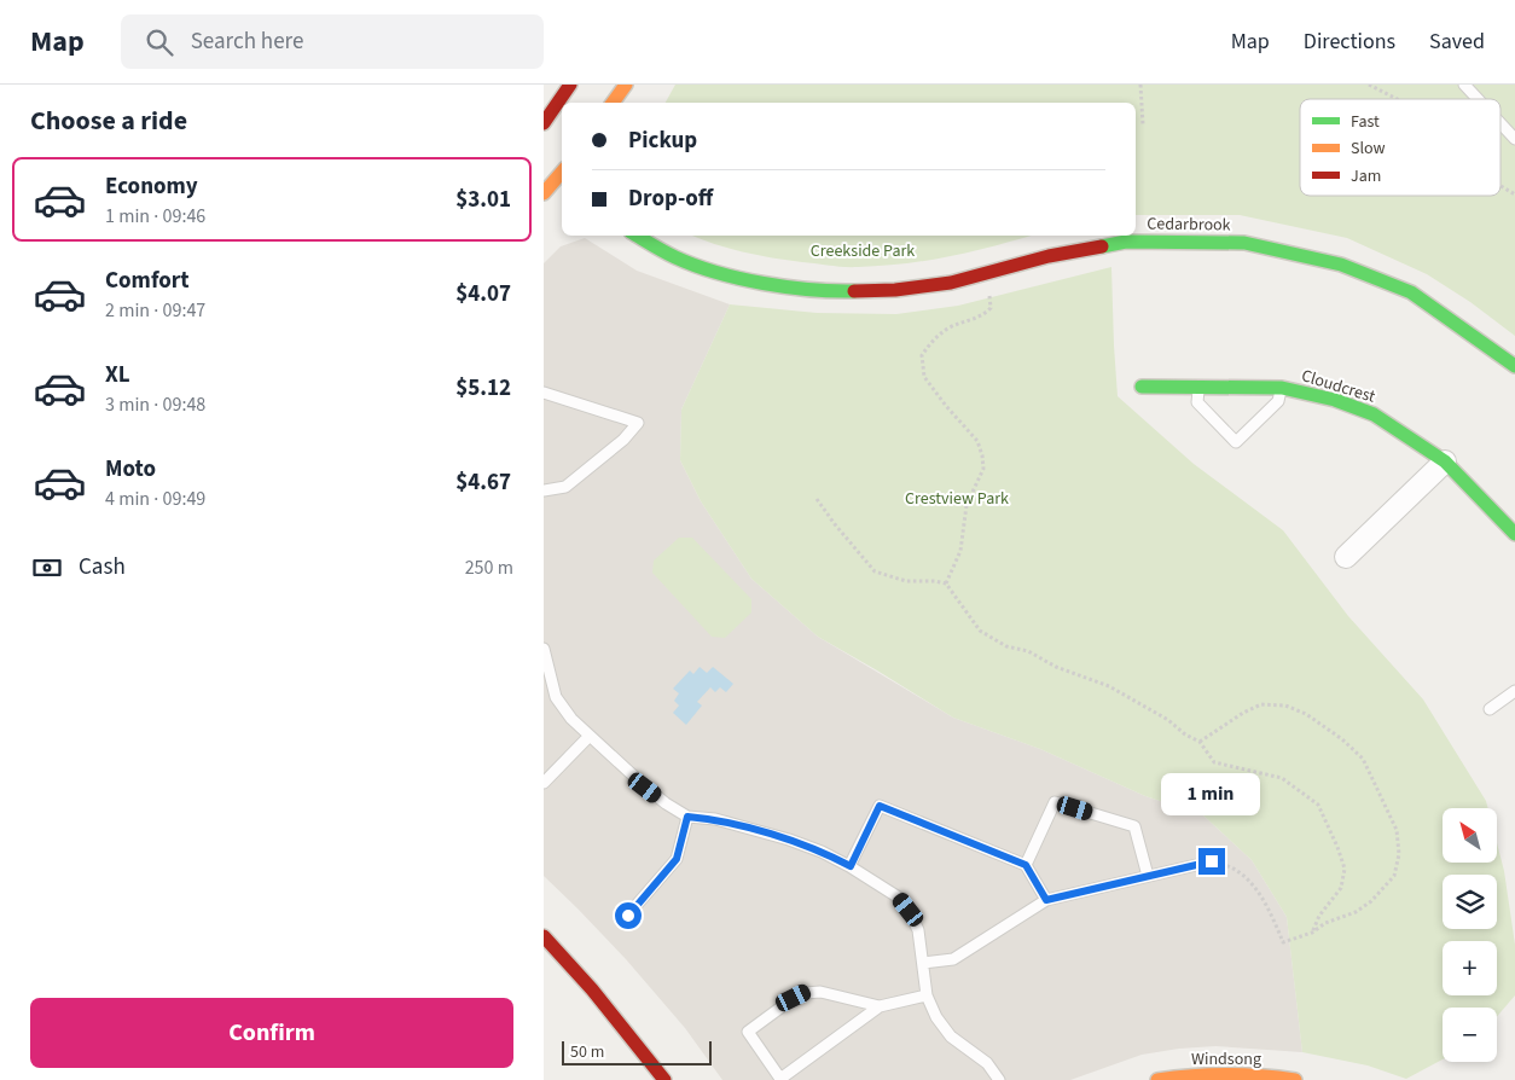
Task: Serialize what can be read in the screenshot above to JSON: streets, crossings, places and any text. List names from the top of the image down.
{
  "streets": {
    "street": ["Cedarbrook", "Cloudcrest", "Windsong"]
  },
  "parks": ["Creekside Park", "Crestview Park"],
  "legend": ["Fast", "Slow", "Jam"],
  "scale_bar": "50 m",
  "north": "top left",
  "page": {
    "header": "Map",
    "search": "Search here",
    "nav": ["Map", "Directions", "Saved"],
    "heading": "Choose a ride",
    "banner": ["Pickup", "Drop-off"],
    "list": [
      {
        "name": "Economy",
        "note": "1 min · 09:46",
        "value": "$3.01"
      },
      {
        "name": "Comfort",
        "note": "2 min · 09:47",
        "value": "$4.07"
      },
      {
        "name": "XL",
        "note": "3 min · 09:48",
        "value": "$5.12"
      },
      {
        "name": "Moto",
        "note": "4 min · 09:49",
        "value": "$4.67"
      }
    ],
    "pay": ["Cash", "250 m"],
    "bubble": "1 min",
    "map_buttons": ["+", "−"],
    "buttons": "Confirm",
    "scale": "50 m"
  }
}
